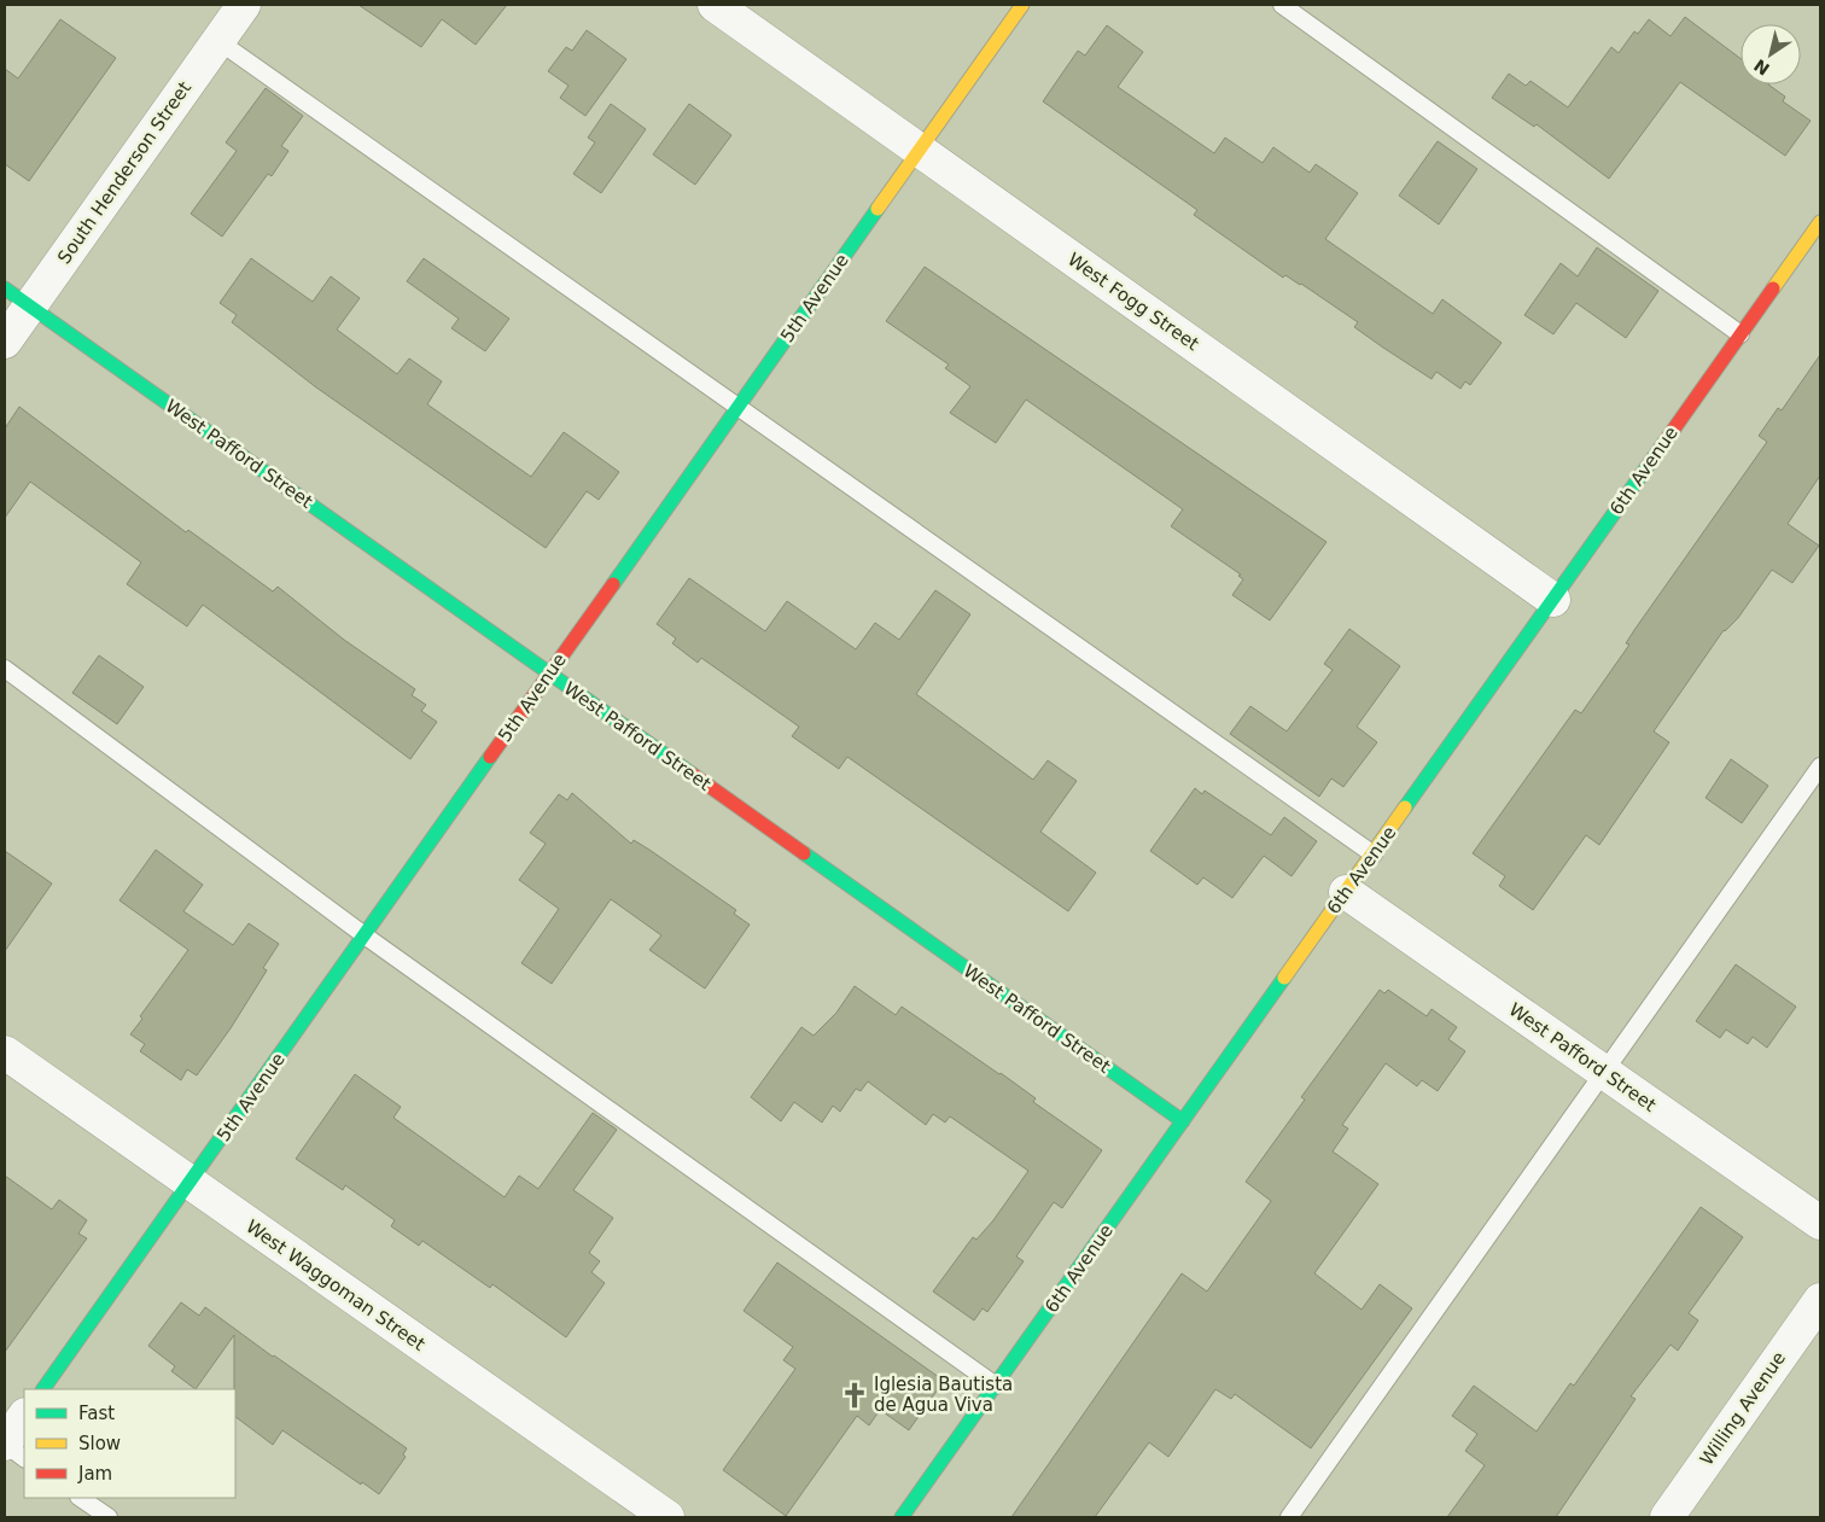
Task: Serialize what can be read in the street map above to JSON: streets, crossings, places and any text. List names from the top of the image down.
{
  "streets": {
    "street": [
      "South Henderson Street",
      "5th Avenue",
      "West Fogg Street",
      "West Pafford Street",
      "6th Avenue",
      "West Waggoman Street",
      "Willing Avenue"
    ]
  },
  "crossings": [
    ["South Henderson Street", "West Pafford Street"],
    ["5th Avenue", "West Fogg Street"],
    ["5th Avenue", "West Pafford Street"],
    ["5th Avenue", "West Waggoman Street"],
    ["West Fogg Street", "6th Avenue"],
    ["West Pafford Street", "6th Avenue"]
  ],
  "places": {
    "church": ["Iglesia Bautista de Agua Viva"]
  },
  "legend": ["Fast", "Slow", "Jam"],
  "north": "bottom left"
}
